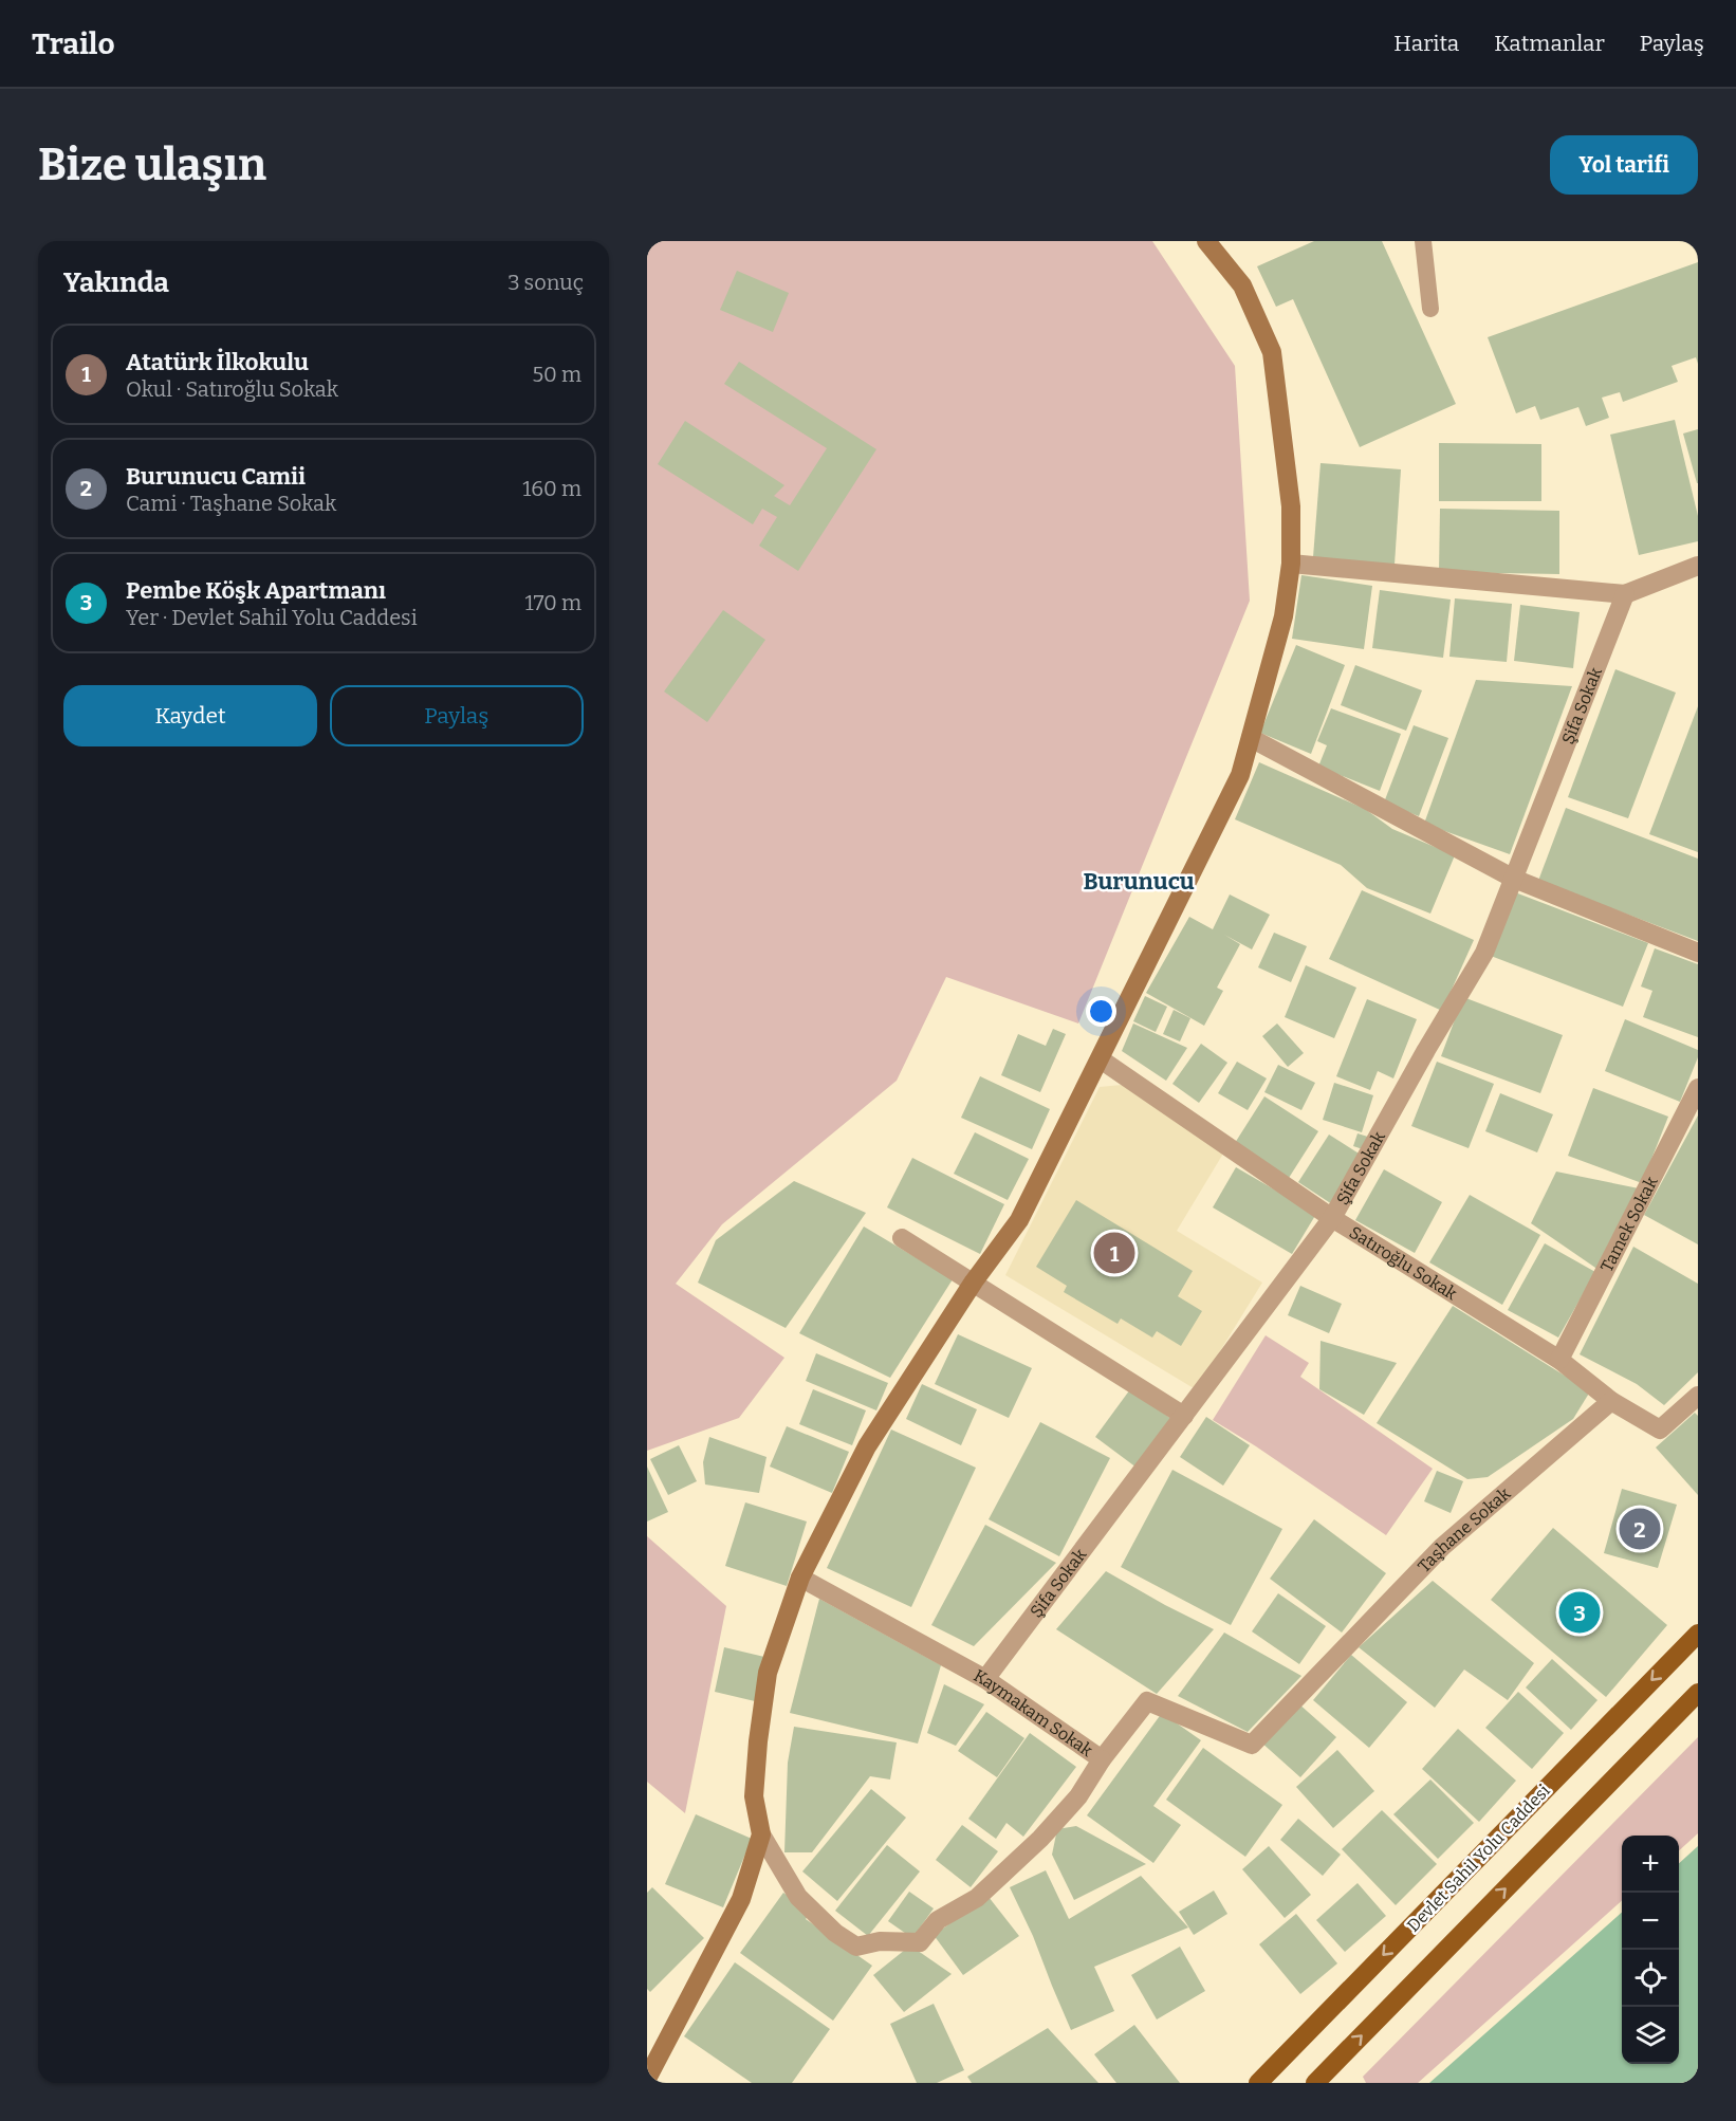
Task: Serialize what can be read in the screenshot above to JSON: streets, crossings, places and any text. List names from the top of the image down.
{
  "streets": {
    "main road": ["Devlet Sahil Yolu Caddesi"],
    "street": [
      "Şifa Sokak",
      "Tamek Sokak",
      "Satıroğlu Sokak",
      "Taşhane Sokak",
      "Kaymakam Sokak"
    ]
  },
  "crossings": [
    ["Şifa Sokak", "Satıroğlu Sokak"],
    ["Şifa Sokak", "Kaymakam Sokak"],
    ["Tamek Sokak", "Satıroğlu Sokak"],
    ["Satıroğlu Sokak", "Taşhane Sokak"],
    ["Taşhane Sokak", "Kaymakam Sokak"]
  ],
  "districts": ["Burunucu"],
  "page": {
    "header": "Trailo",
    "nav": ["Harita", "Katmanlar", "Paylaş"],
    "buttons": [
      "Yol tarifi",
      ["Kaydet", "Paylaş"]
    ],
    "title": "Bize ulaşın",
    "heading": ["Yakında", "3 sonuç"],
    "list": [
      {
        "mark": "1",
        "name": "Atatürk İlkokulu",
        "note": "Okul · Satıroğlu Sokak",
        "value": "50 m"
      },
      {
        "mark": "2",
        "name": "Burunucu Camii",
        "note": "Cami · Taşhane Sokak",
        "value": "160 m"
      },
      {
        "mark": "3",
        "name": "Pembe Köşk Apartmanı",
        "note": "Yer · Devlet Sahil Yolu Caddesi",
        "value": "170 m"
      }
    ],
    "pins": ["1", "2", "3"],
    "map_buttons": ["+", "−"]
  }
}
